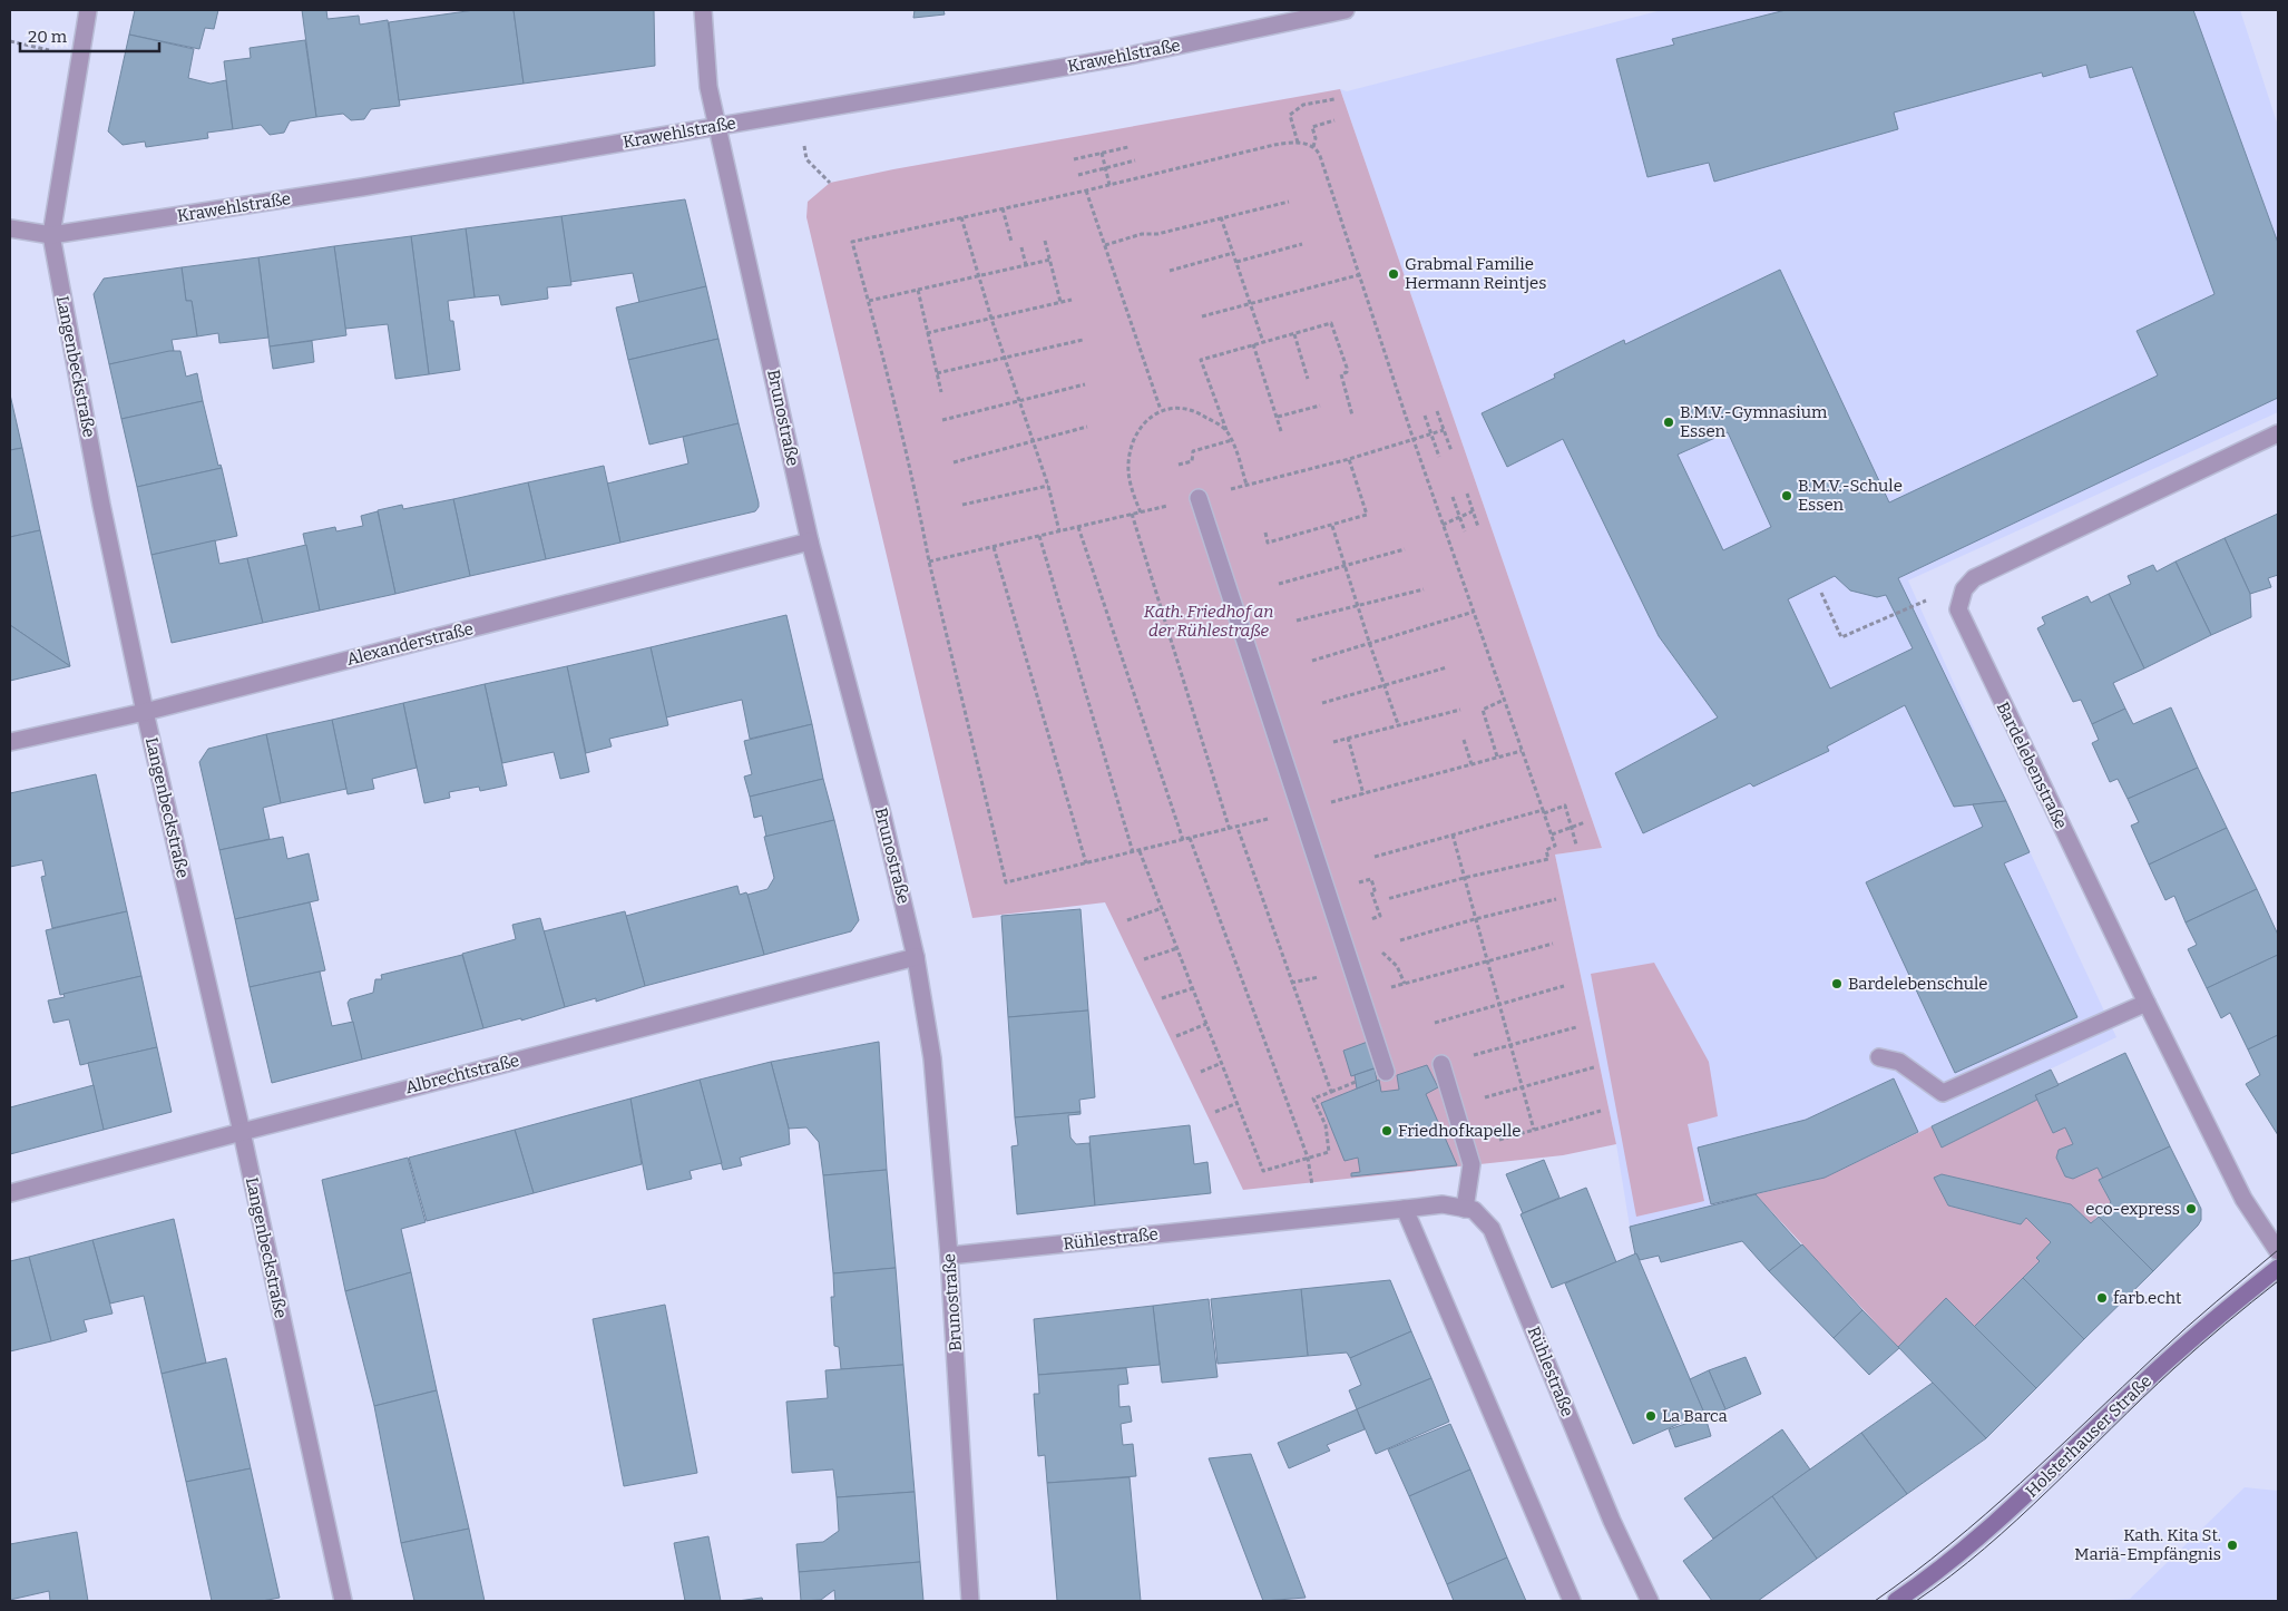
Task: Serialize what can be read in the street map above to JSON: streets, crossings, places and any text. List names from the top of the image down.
{
  "streets": {
    "main road": ["Holsterhauser Straße"],
    "street": [
      "Krawehlstraße",
      "Langenbeckstraße",
      "Brunostraße",
      "Alexanderstraße",
      "Bardelebenstraße",
      "Albrechtstraße",
      "Rühlestraße"
    ]
  },
  "crossings": [
    ["Krawehlstraße", "Langenbeckstraße"],
    ["Krawehlstraße", "Brunostraße"],
    ["Langenbeckstraße", "Alexanderstraße"],
    ["Langenbeckstraße", "Albrechtstraße"],
    ["Brunostraße", "Alexanderstraße"],
    ["Brunostraße", "Albrechtstraße"],
    ["Brunostraße", "Rühlestraße"]
  ],
  "parks": ["Kath. Friedhof an der Rühlestraße"],
  "places": [
    "Grabmal Familie Hermann Reintjes",
    "B.M.V.-Gymnasium Essen",
    "B.M.V.-Schule Essen",
    "Bardelebenschule",
    "Friedhofkapelle",
    "eco-express",
    "farb.echt",
    "La Barca",
    "Kath. Kita St. Mariä-Empfängnis"
  ],
  "scale_bar": "20 m"
}
